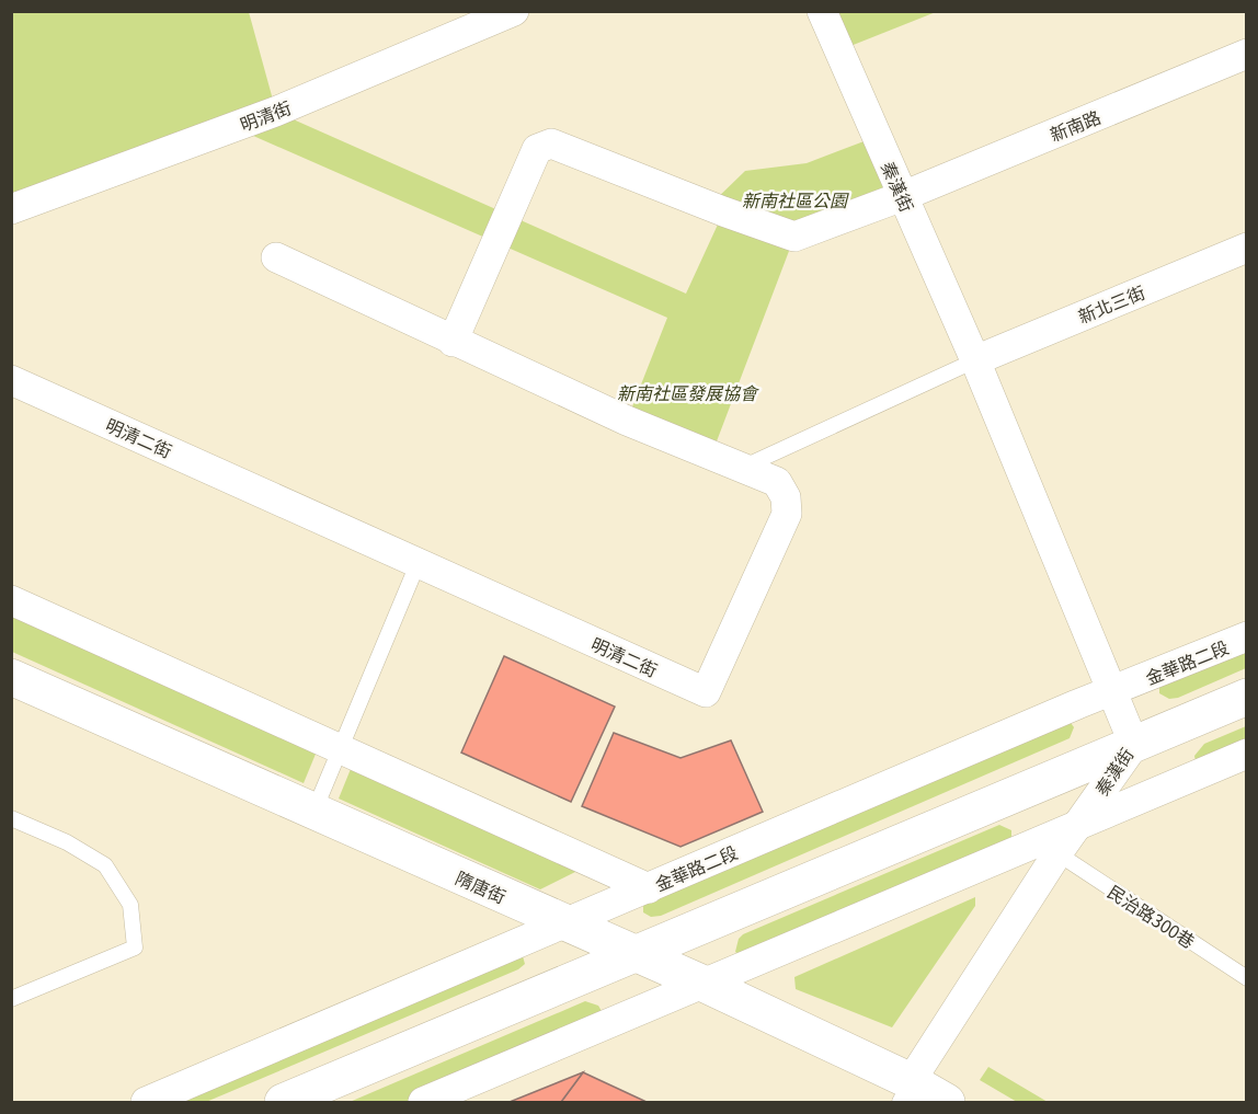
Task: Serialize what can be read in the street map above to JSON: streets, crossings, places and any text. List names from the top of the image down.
{
  "streets": {
    "street": [
      "明清街",
      "新南路",
      "秦漢街",
      "新北三街",
      "明清二街",
      "金華路二段",
      "隋唐街"
    ],
    "lane": ["民治路300巷"]
  },
  "crossings": [
    ["新南路", "秦漢街"],
    ["秦漢街", "新北三街"],
    ["秦漢街", "金華路二段"],
    ["秦漢街", "隋唐街"],
    ["秦漢街", "民治路300巷"],
    ["金華路二段", "隋唐街"]
  ],
  "parks": ["新南社區公園", "新南社區發展協會"]
}
